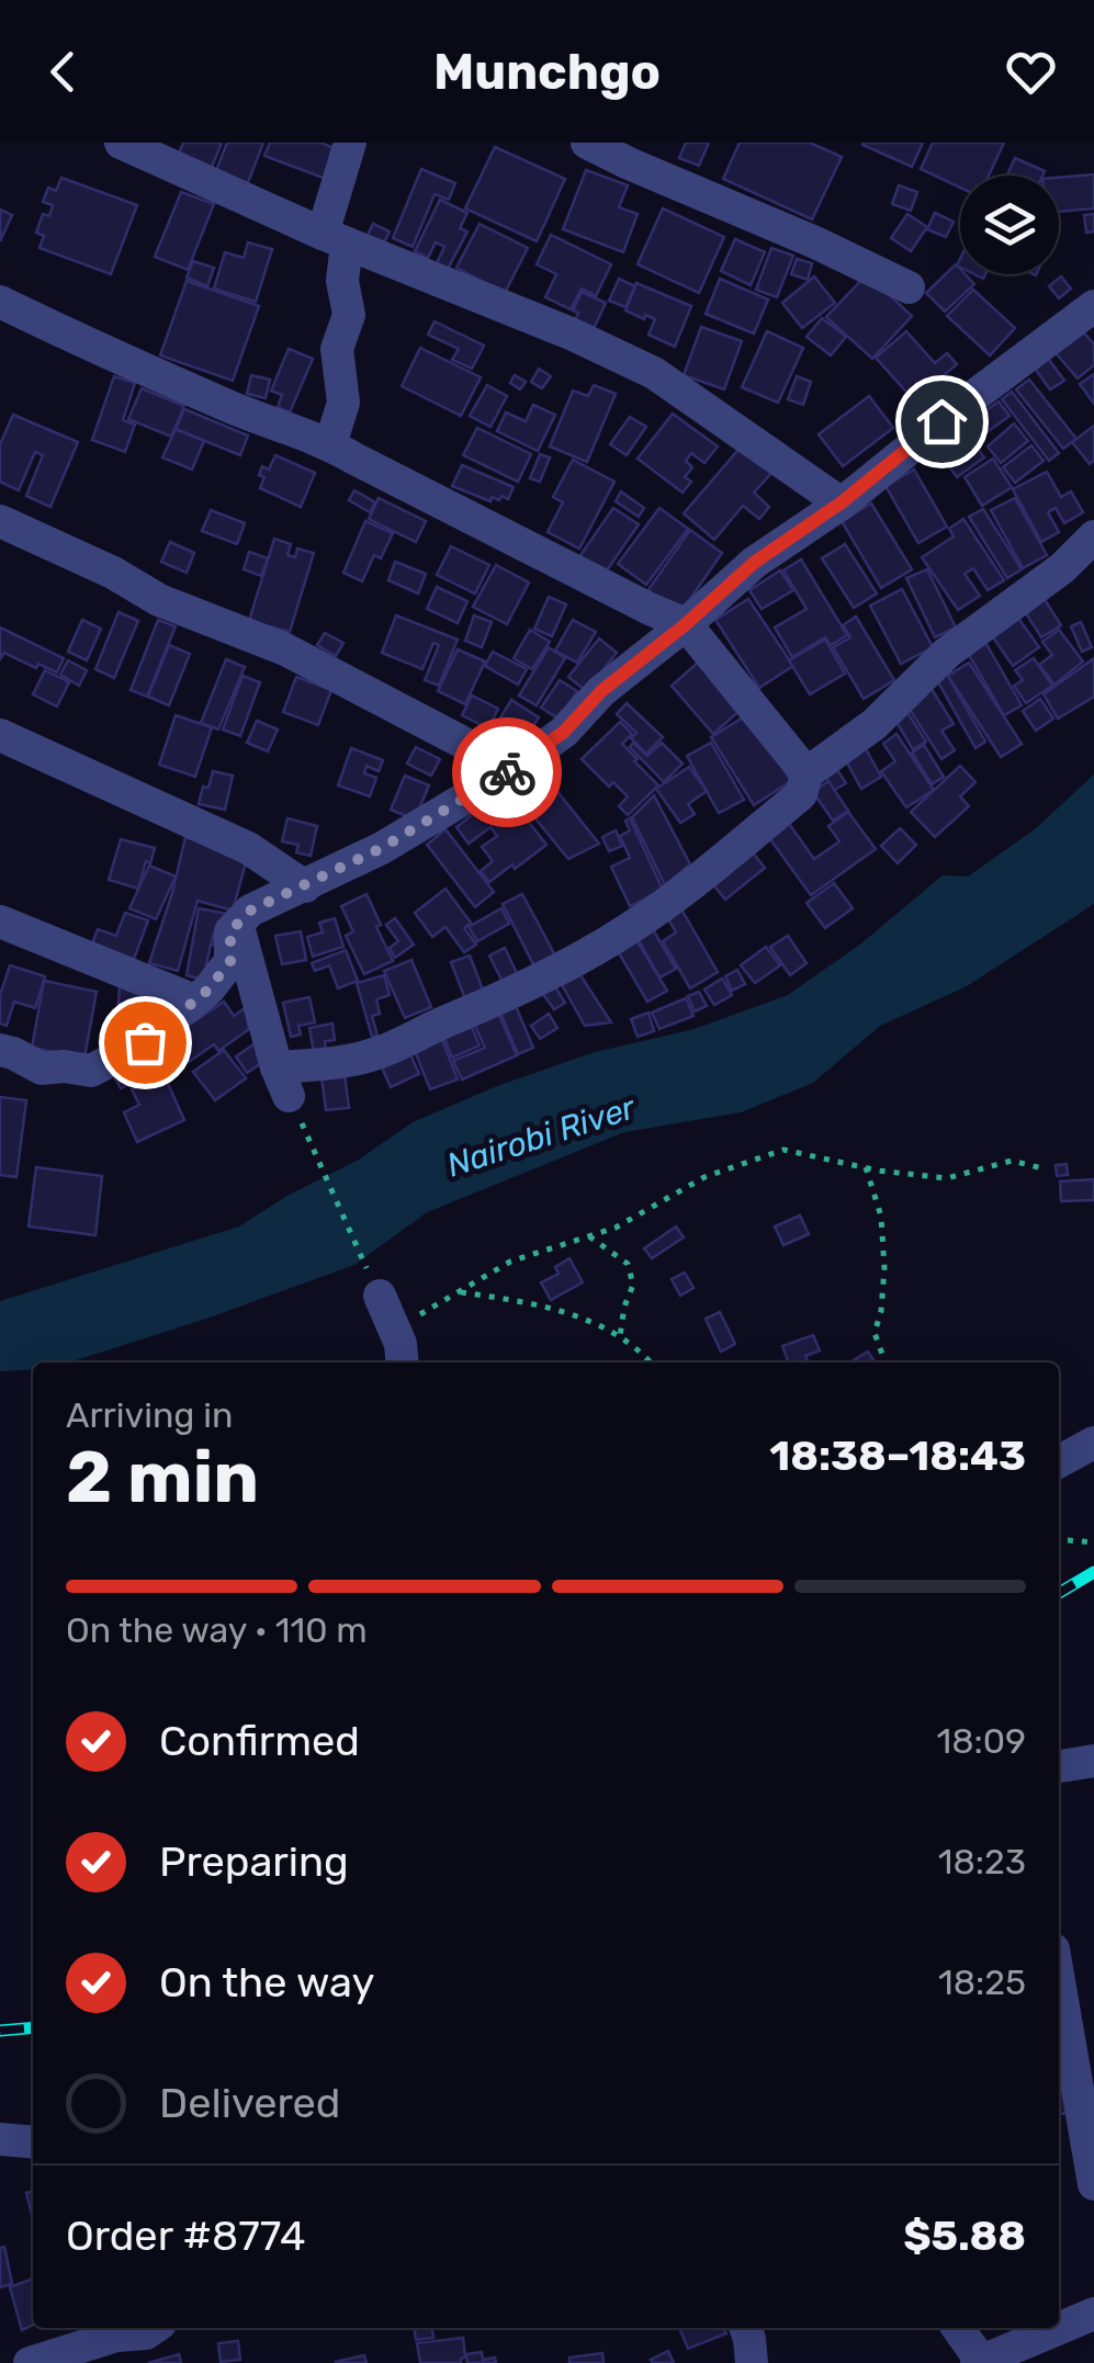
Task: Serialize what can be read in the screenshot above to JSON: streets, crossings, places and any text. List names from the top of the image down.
{
  "water": ["Nairobi River"],
  "page": {
    "header": "Munchgo",
    "heading": ["2 min", "Arriving in", "18:38–18:43"],
    "panel": ["Order #8774", "$5.88"],
    "bar": "On the way · 110 m",
    "list": [
      ["Confirmed", "18:09"],
      ["Preparing", "18:23"],
      ["On the way", "18:25"],
      "Delivered"
    ]
  }
}
